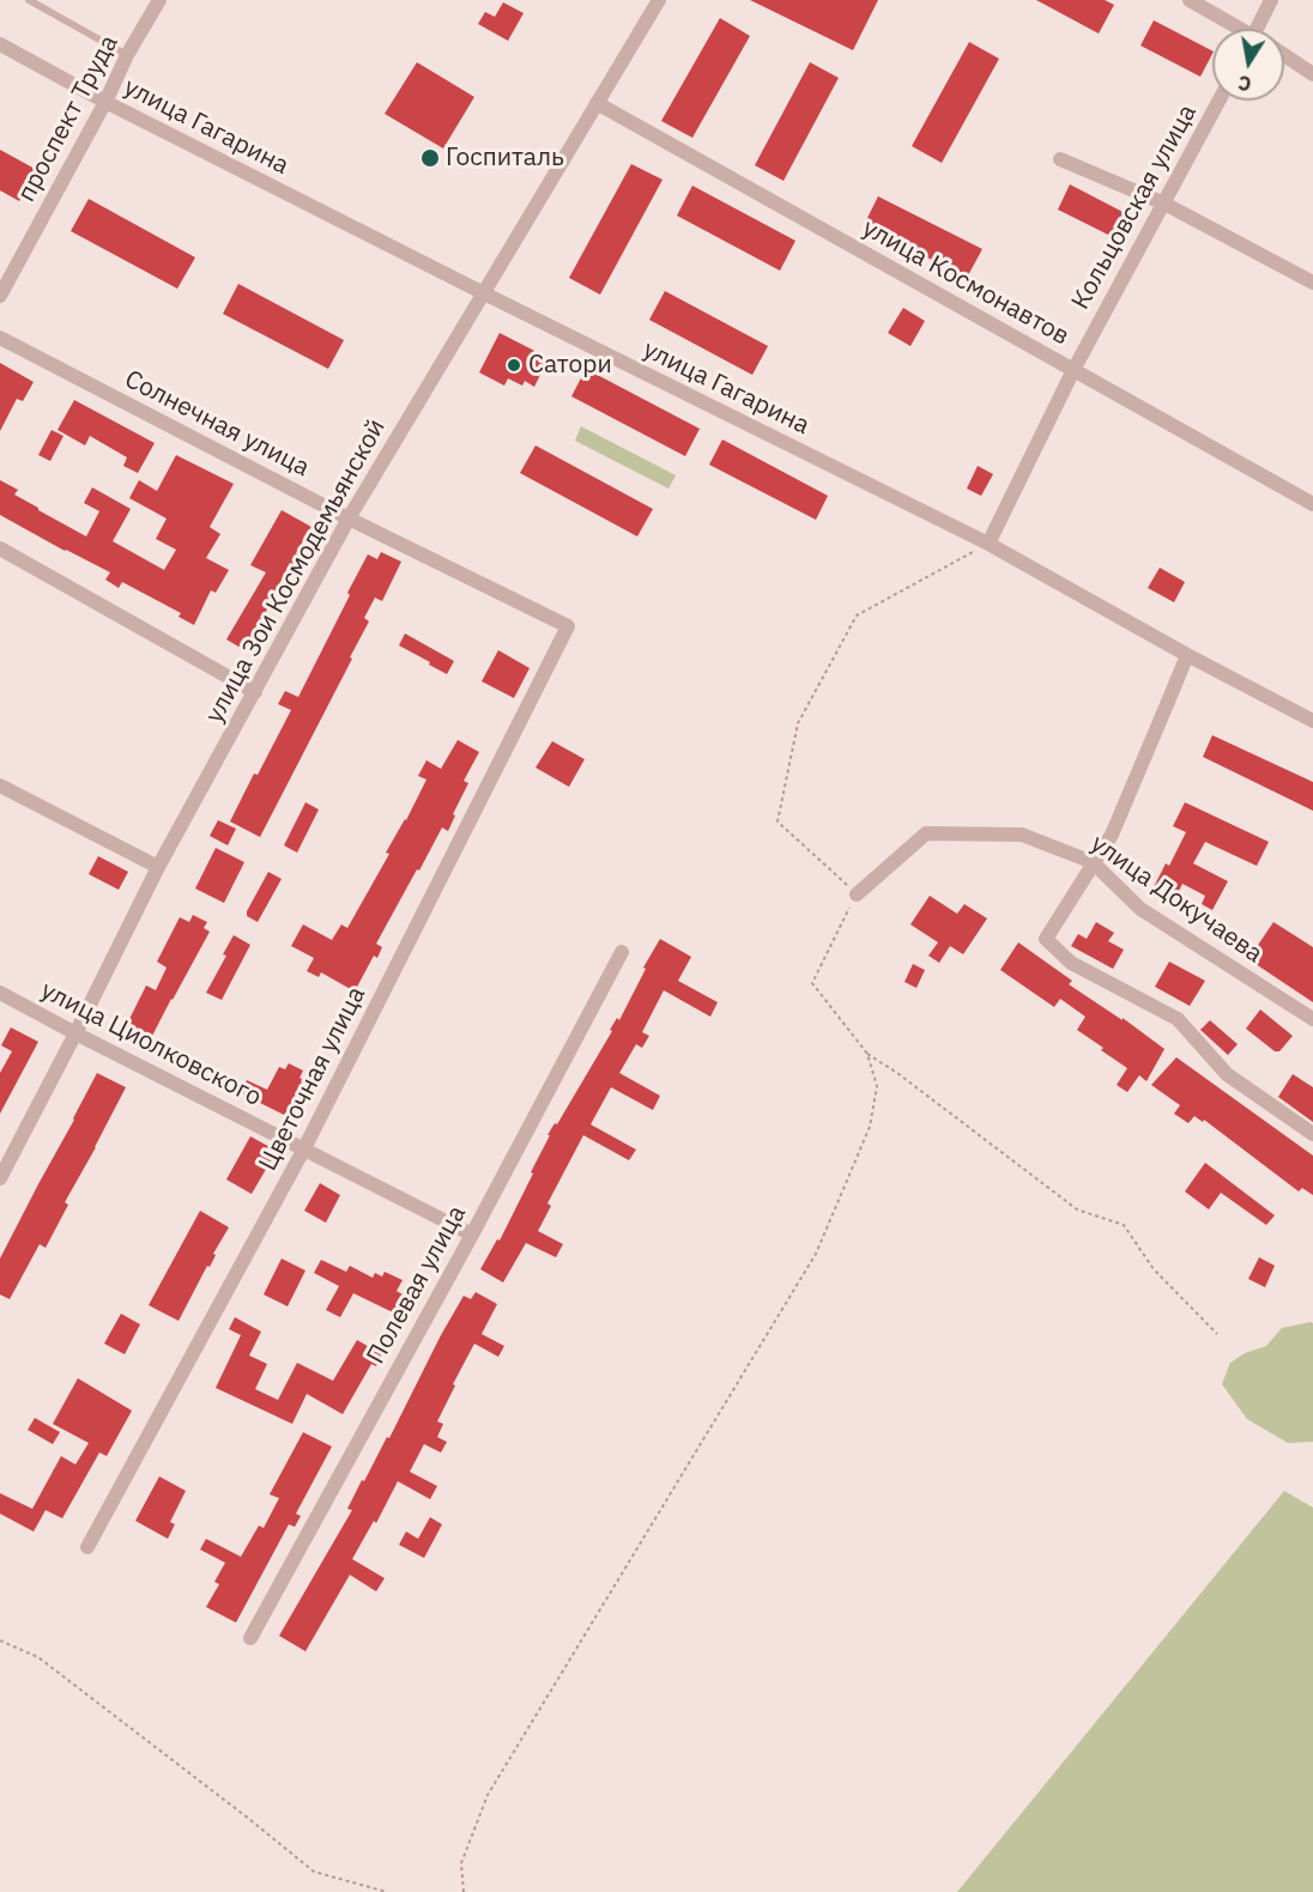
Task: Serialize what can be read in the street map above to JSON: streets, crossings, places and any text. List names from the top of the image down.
{
  "streets": {
    "street": [
      "проспект Труда",
      "улица Гагарина",
      "Кольцовская улица",
      "улица Космонавтов",
      "Солнечная улица",
      "улица Зои Космодемьянской",
      "улица Докучаева",
      "улица Циолковского",
      "Цветочная улица",
      "Полевая улица"
    ]
  },
  "crossings": [
    ["проспект Труда", "улица Гагарина"],
    ["улица Гагарина", "Кольцовская улица"],
    ["улица Гагарина", "улица Зои Космодемьянской"],
    ["Кольцовская улица", "улица Космонавтов"],
    ["улица Космонавтов", "улица Зои Космодемьянской"],
    ["Солнечная улица", "улица Зои Космодемьянской"],
    ["Солнечная улица", "Цветочная улица"],
    ["улица Зои Космодемьянской", "улица Циолковского"],
    ["улица Циолковского", "Цветочная улица"],
    ["улица Циолковского", "Полевая улица"]
  ],
  "places": ["Госпиталь", "Сатори"],
  "north": "bottom"
}
